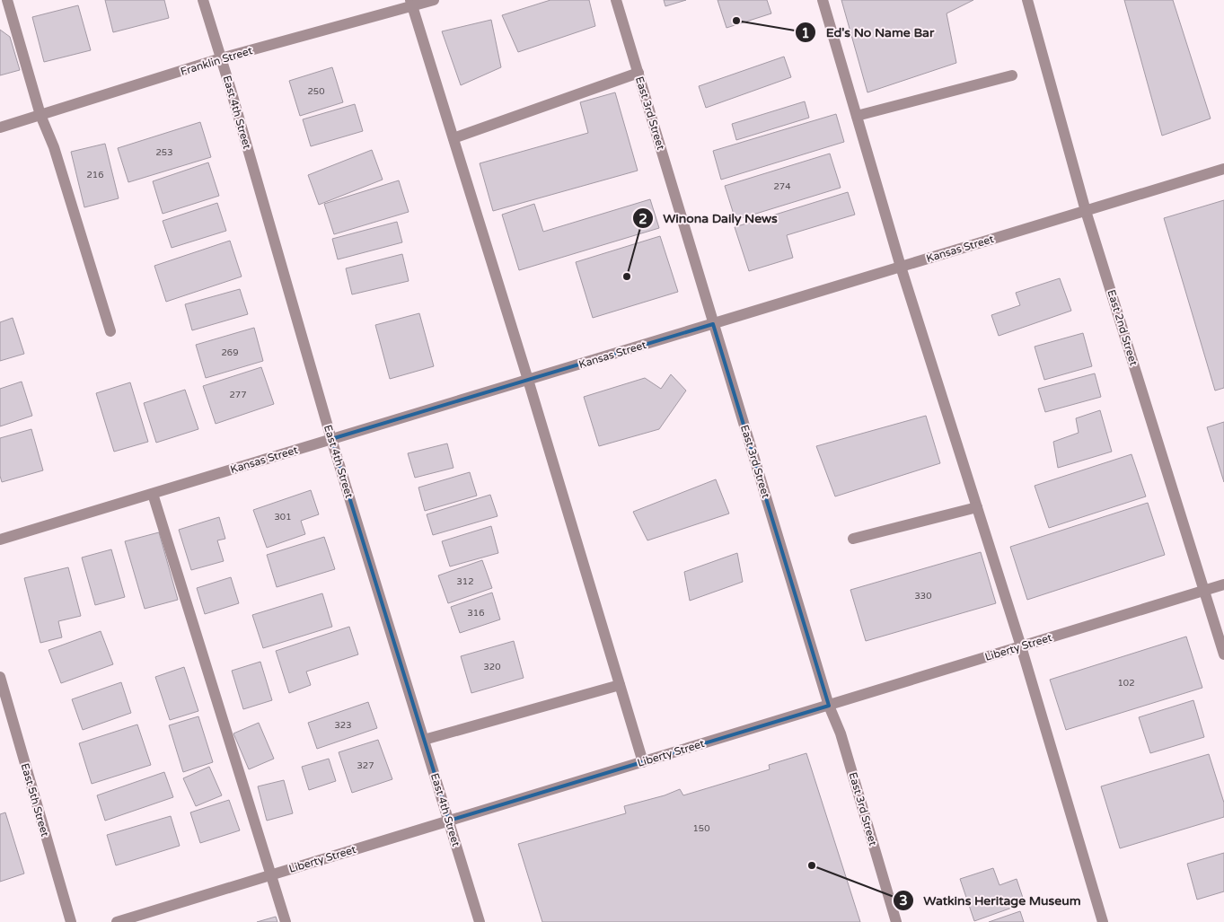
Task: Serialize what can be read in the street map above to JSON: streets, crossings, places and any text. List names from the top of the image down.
{
  "streets": {
    "street": [
      "Franklin Street",
      "East 4th Street",
      "East 3rd Street",
      "Kansas Street",
      "East 2nd Street",
      "Liberty Street",
      "East 5th Street"
    ]
  },
  "crossings": [
    ["Franklin Street", "East 4th Street"],
    ["East 4th Street", "Kansas Street"],
    ["East 4th Street", "Liberty Street"],
    ["East 3rd Street", "Kansas Street"],
    ["East 3rd Street", "Liberty Street"],
    ["Kansas Street", "East 2nd Street"],
    ["East 2nd Street", "Liberty Street"]
  ],
  "places": ["Ed's No Name Bar", "Winona Daily News", "Watkins Heritage Museum"],
  "house_numbers": [
    "250",
    "253",
    "216",
    "274",
    "269",
    "277",
    "301",
    "312",
    "330",
    "316",
    "320",
    "102",
    "323",
    "327",
    "150"
  ]
}
